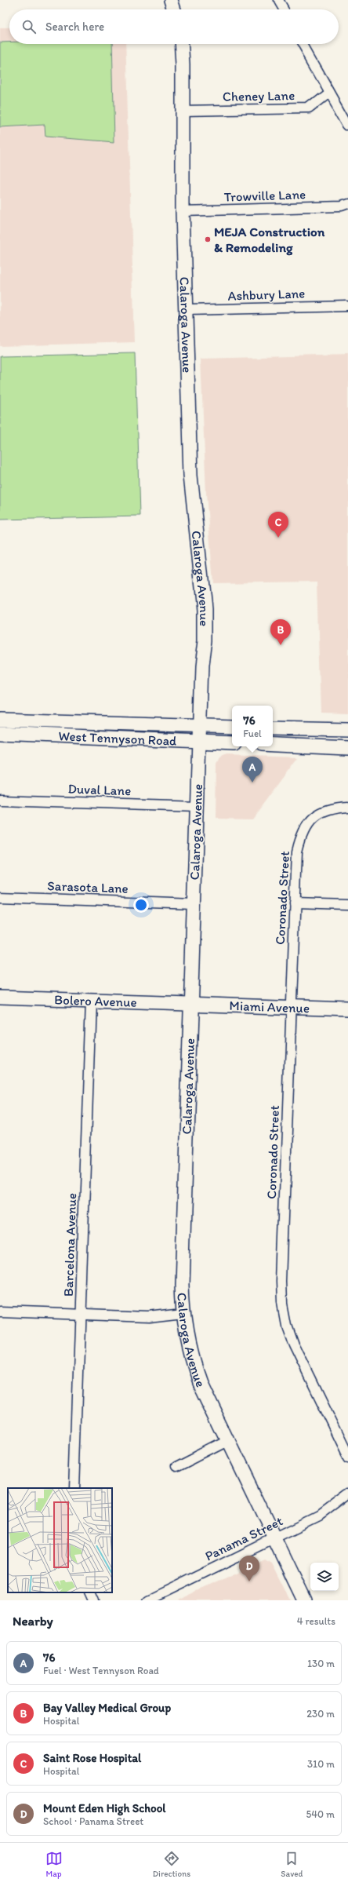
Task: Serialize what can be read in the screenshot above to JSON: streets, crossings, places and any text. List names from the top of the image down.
{
  "streets": {
    "street": [
      "Cheney Lane",
      "Trowville Lane",
      "Ashbury Lane",
      "Calaroga Avenue",
      "West Tennyson Road",
      "Duval Lane",
      "Sarasota Lane",
      "Coronado Street",
      "Bolero Avenue",
      "Miami Avenue",
      "Barcelona Avenue",
      "Panama Street"
    ]
  },
  "crossings": [
    ["Cheney Lane", "Calaroga Avenue"],
    ["Trowville Lane", "Calaroga Avenue"],
    ["Ashbury Lane", "Calaroga Avenue"],
    ["Calaroga Avenue", "West Tennyson Road"],
    ["Calaroga Avenue", "Duval Lane"],
    ["Calaroga Avenue", "Sarasota Lane"],
    ["Calaroga Avenue", "Bolero Avenue"],
    ["Calaroga Avenue", "Miami Avenue"],
    ["Calaroga Avenue", "Panama Street"],
    ["Coronado Street", "Miami Avenue"],
    ["Bolero Avenue", "Miami Avenue"],
    ["Bolero Avenue", "Barcelona Avenue"]
  ],
  "places": ["MEJA Construction & Remodeling"],
  "page": {
    "search": "Search here",
    "pins": [
      "C",
      "B",
      "A",
      "D"
    ],
    "popup": ["76", "Fuel"],
    "heading": ["Nearby", "4 results"],
    "list": [
      {
        "mark": "A",
        "name": "76",
        "note": "Fuel · West Tennyson Road",
        "value": "130 m"
      },
      {
        "mark": "B",
        "name": "Bay Valley Medical Group",
        "note": "Hospital",
        "value": "230 m"
      },
      {
        "mark": "C",
        "name": "Saint Rose Hospital",
        "note": "Hospital",
        "value": "310 m"
      },
      {
        "mark": "D",
        "name": "Mount Eden High School",
        "note": "School · Panama Street",
        "value": "540 m"
      }
    ],
    "nav": ["Map", "Directions", "Saved"]
  }
}
